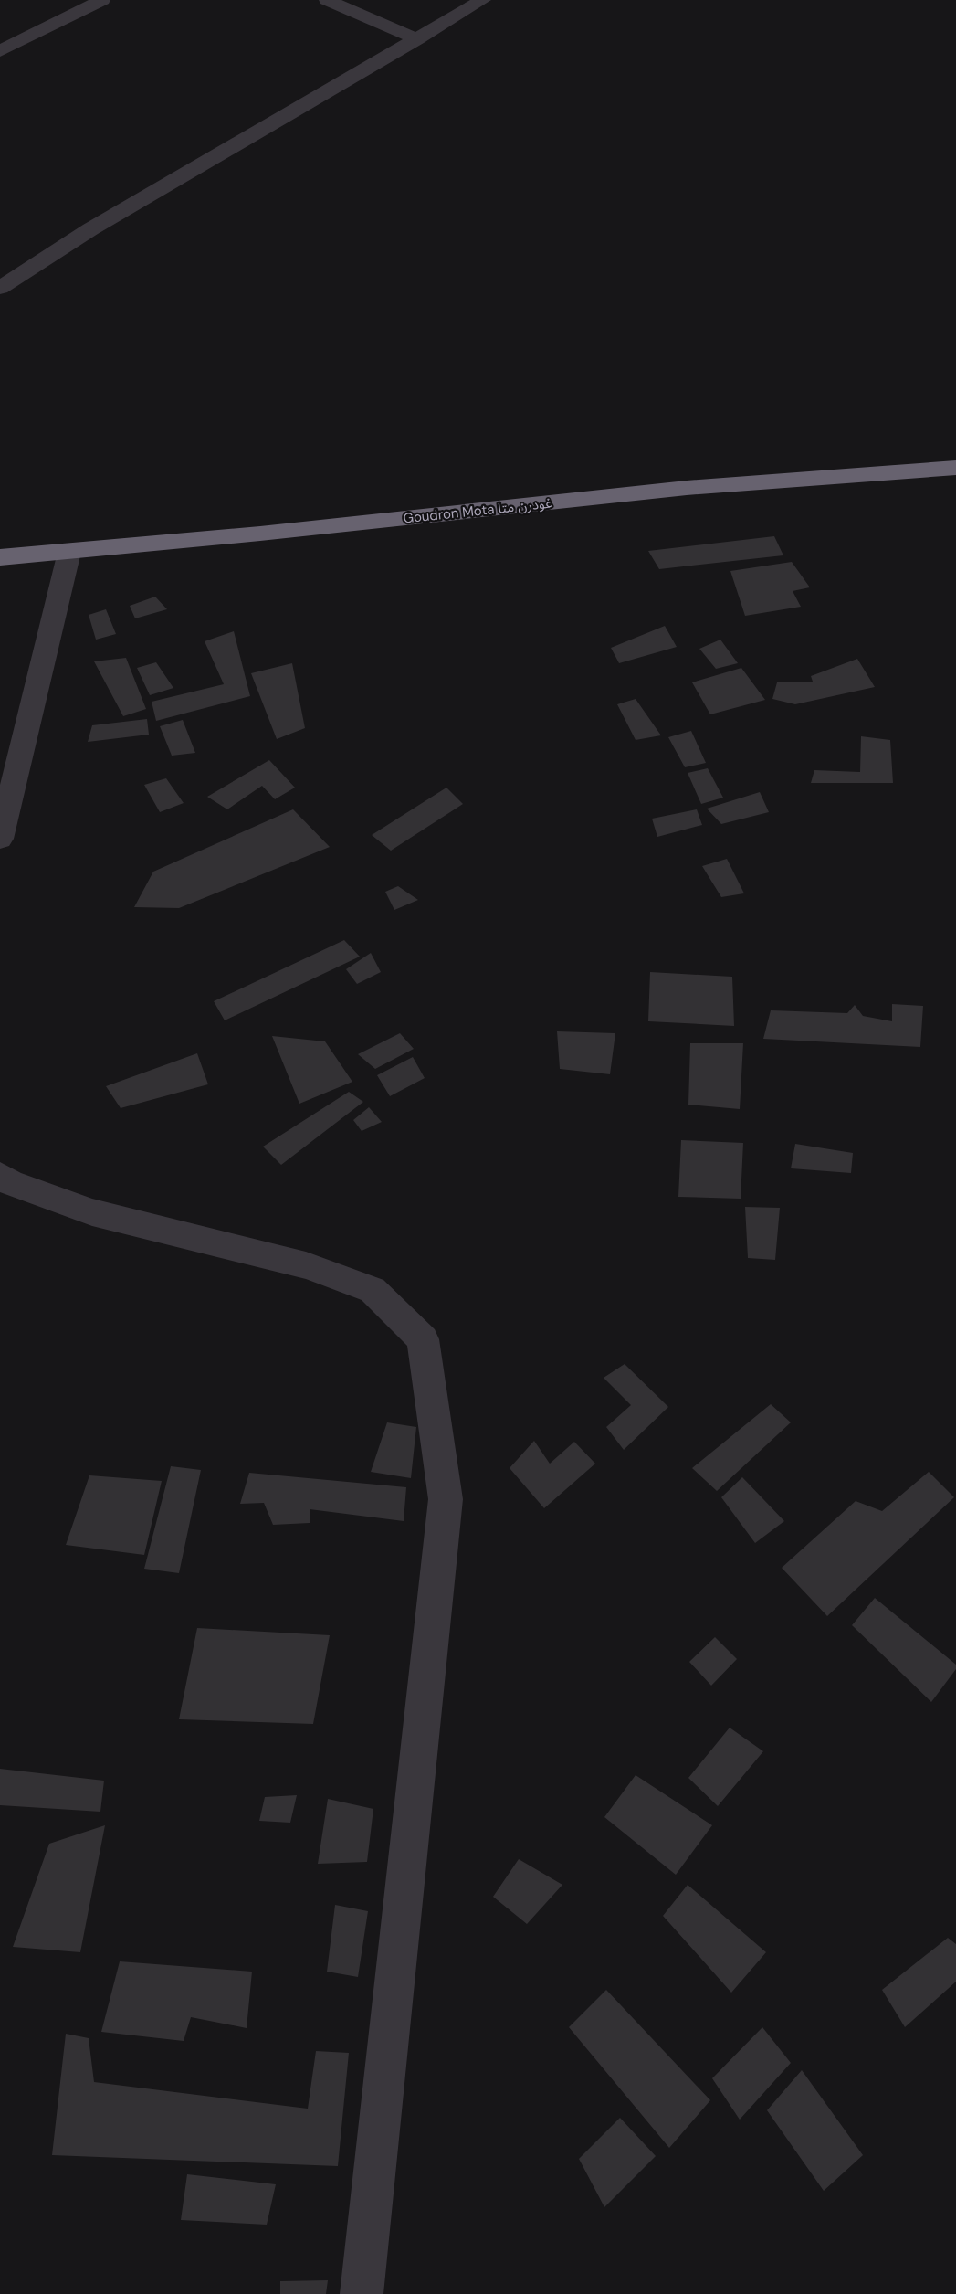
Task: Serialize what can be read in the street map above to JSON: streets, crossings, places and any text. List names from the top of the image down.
{
  "streets": {
    "highway": ["Goudron Mota غودرن متا"]
  }
}
